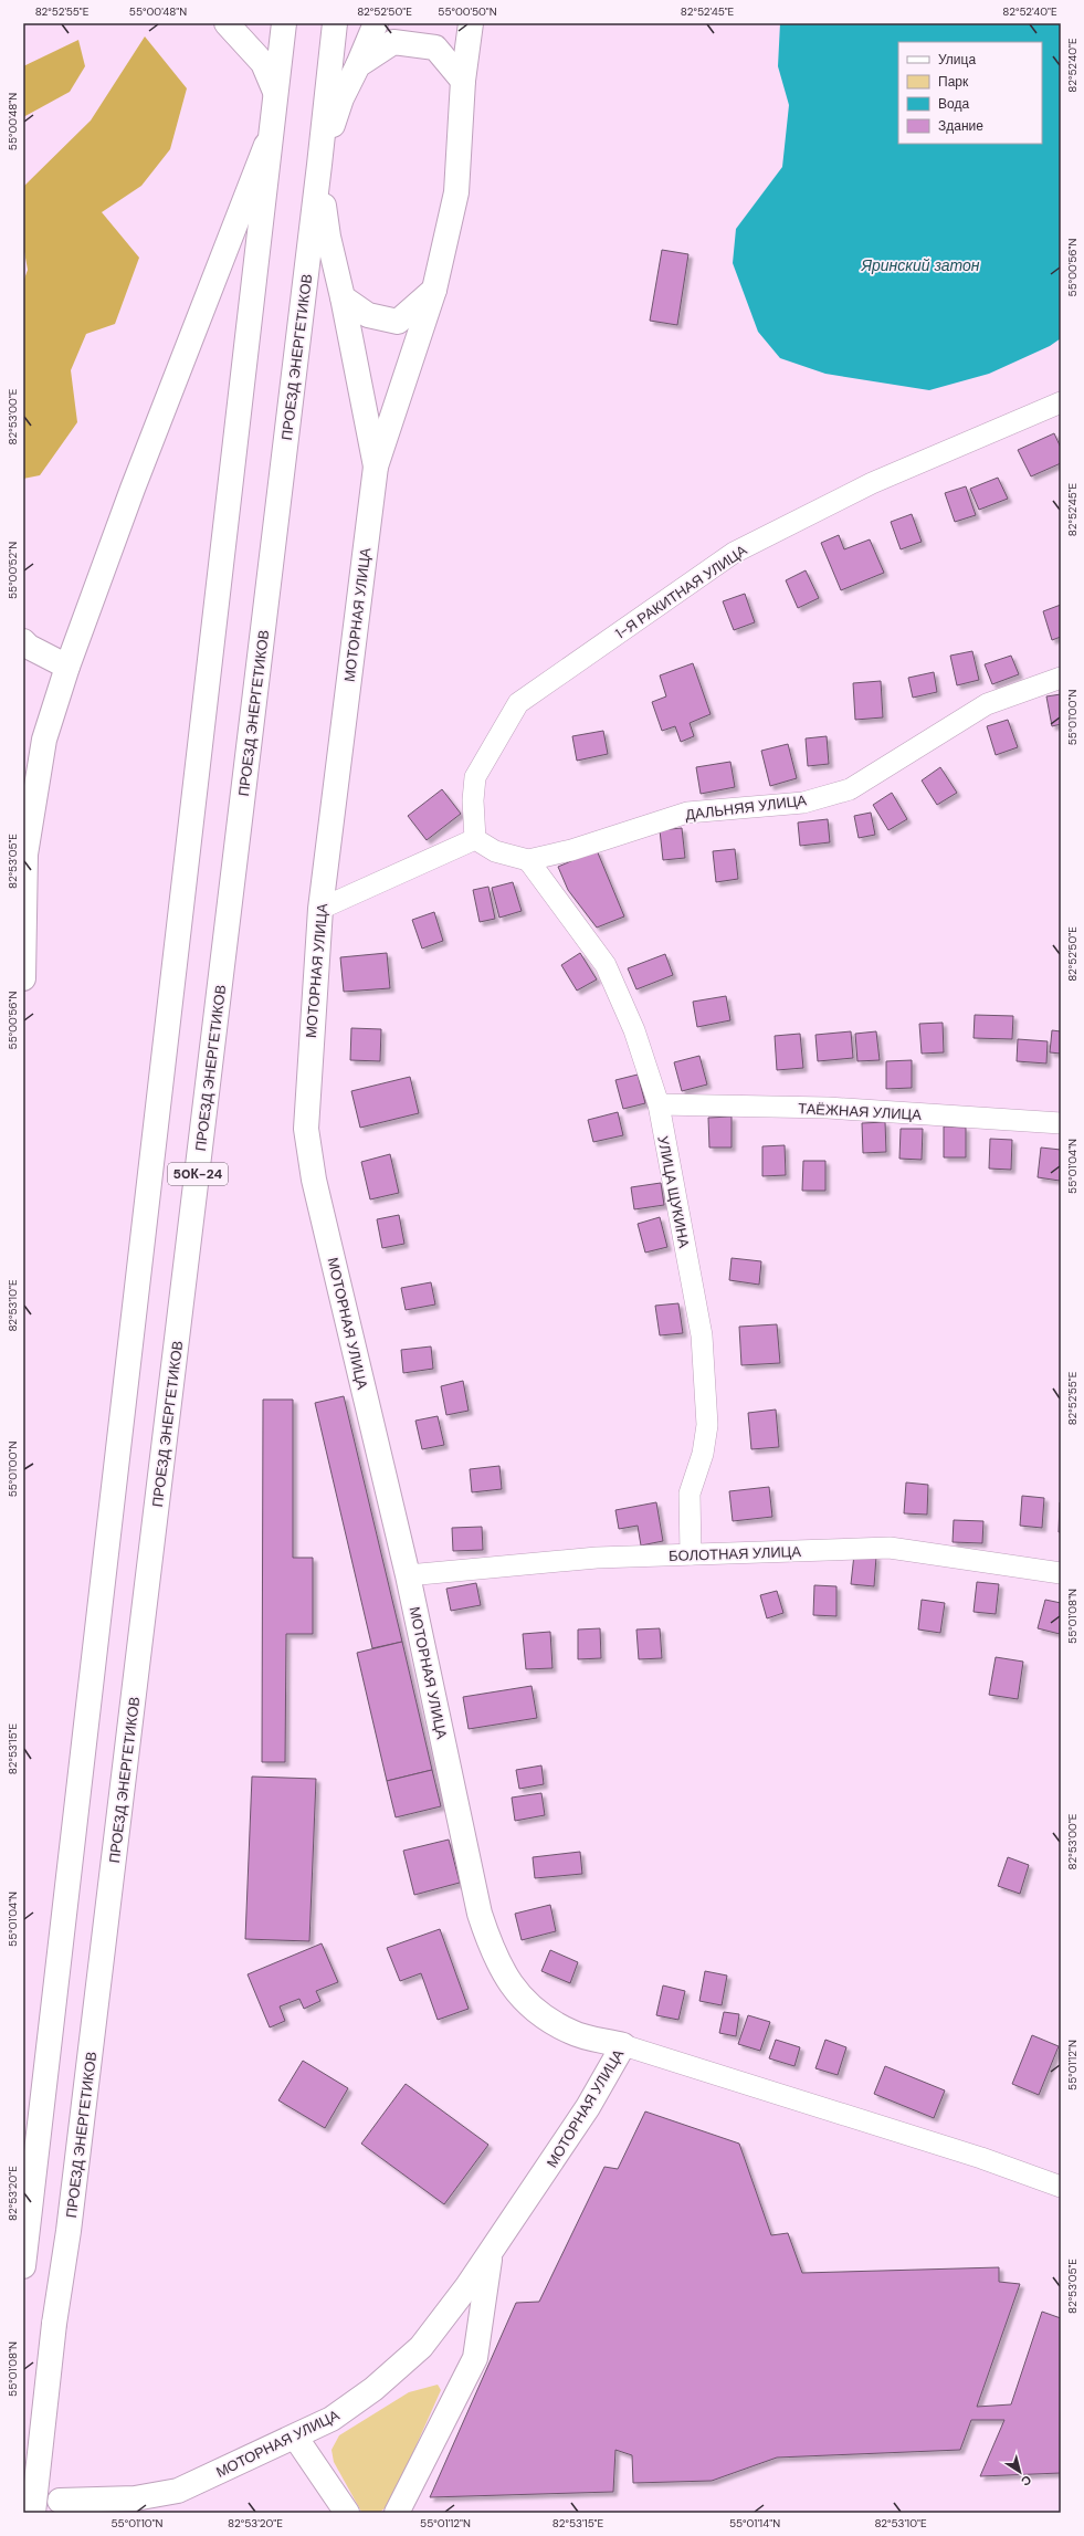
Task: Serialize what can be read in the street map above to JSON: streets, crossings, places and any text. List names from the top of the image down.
{
  "streets": {
    "main road": ["ПРОЕЗД ЭНЕРГЕТИКОВ", "МОТОРНАЯ УЛИЦА", "50К-24"],
    "street": [
      "1-Я РАКИТНАЯ УЛИЦА",
      "ДАЛЬНЯЯ УЛИЦА",
      "ТАЁЖНАЯ УЛИЦА",
      "УЛИЦА ЩУКИНА",
      "БОЛОТНАЯ УЛИЦА"
    ]
  },
  "crossings": [
    ["1-Я РАКИТНАЯ УЛИЦА", "ДАЛЬНЯЯ УЛИЦА"],
    ["МОТОРНАЯ УЛИЦА", "БОЛОТНАЯ УЛИЦА"],
    ["ДАЛЬНЯЯ УЛИЦА", "УЛИЦА ЩУКИНА"],
    ["ТАЁЖНАЯ УЛИЦА", "УЛИЦА ЩУКИНА"],
    ["УЛИЦА ЩУКИНА", "БОЛОТНАЯ УЛИЦА"]
  ],
  "water": ["Яринский затон"],
  "legend": [
    "Улица",
    "Парк",
    "Вода",
    "Здание"
  ],
  "north": "bottom right",
  "coordinates": [
    "82°52'55\"E",
    "55°00'48\"N",
    "82°52'50\"E",
    "55°00'50\"N",
    "82°52'45\"E",
    "82°52'40\"E",
    "55°00'56\"N",
    "82°53'00\"E",
    "55°00'52\"N",
    "55°01'00\"N",
    "82°53'05\"E",
    "55°01'04\"N",
    "82°53'10\"E",
    "55°01'08\"N",
    "82°53'15\"E",
    "55°01'12\"N",
    "82°53'20\"E",
    "55°01'10\"N",
    "55°01'14\"N"
  ]
}
